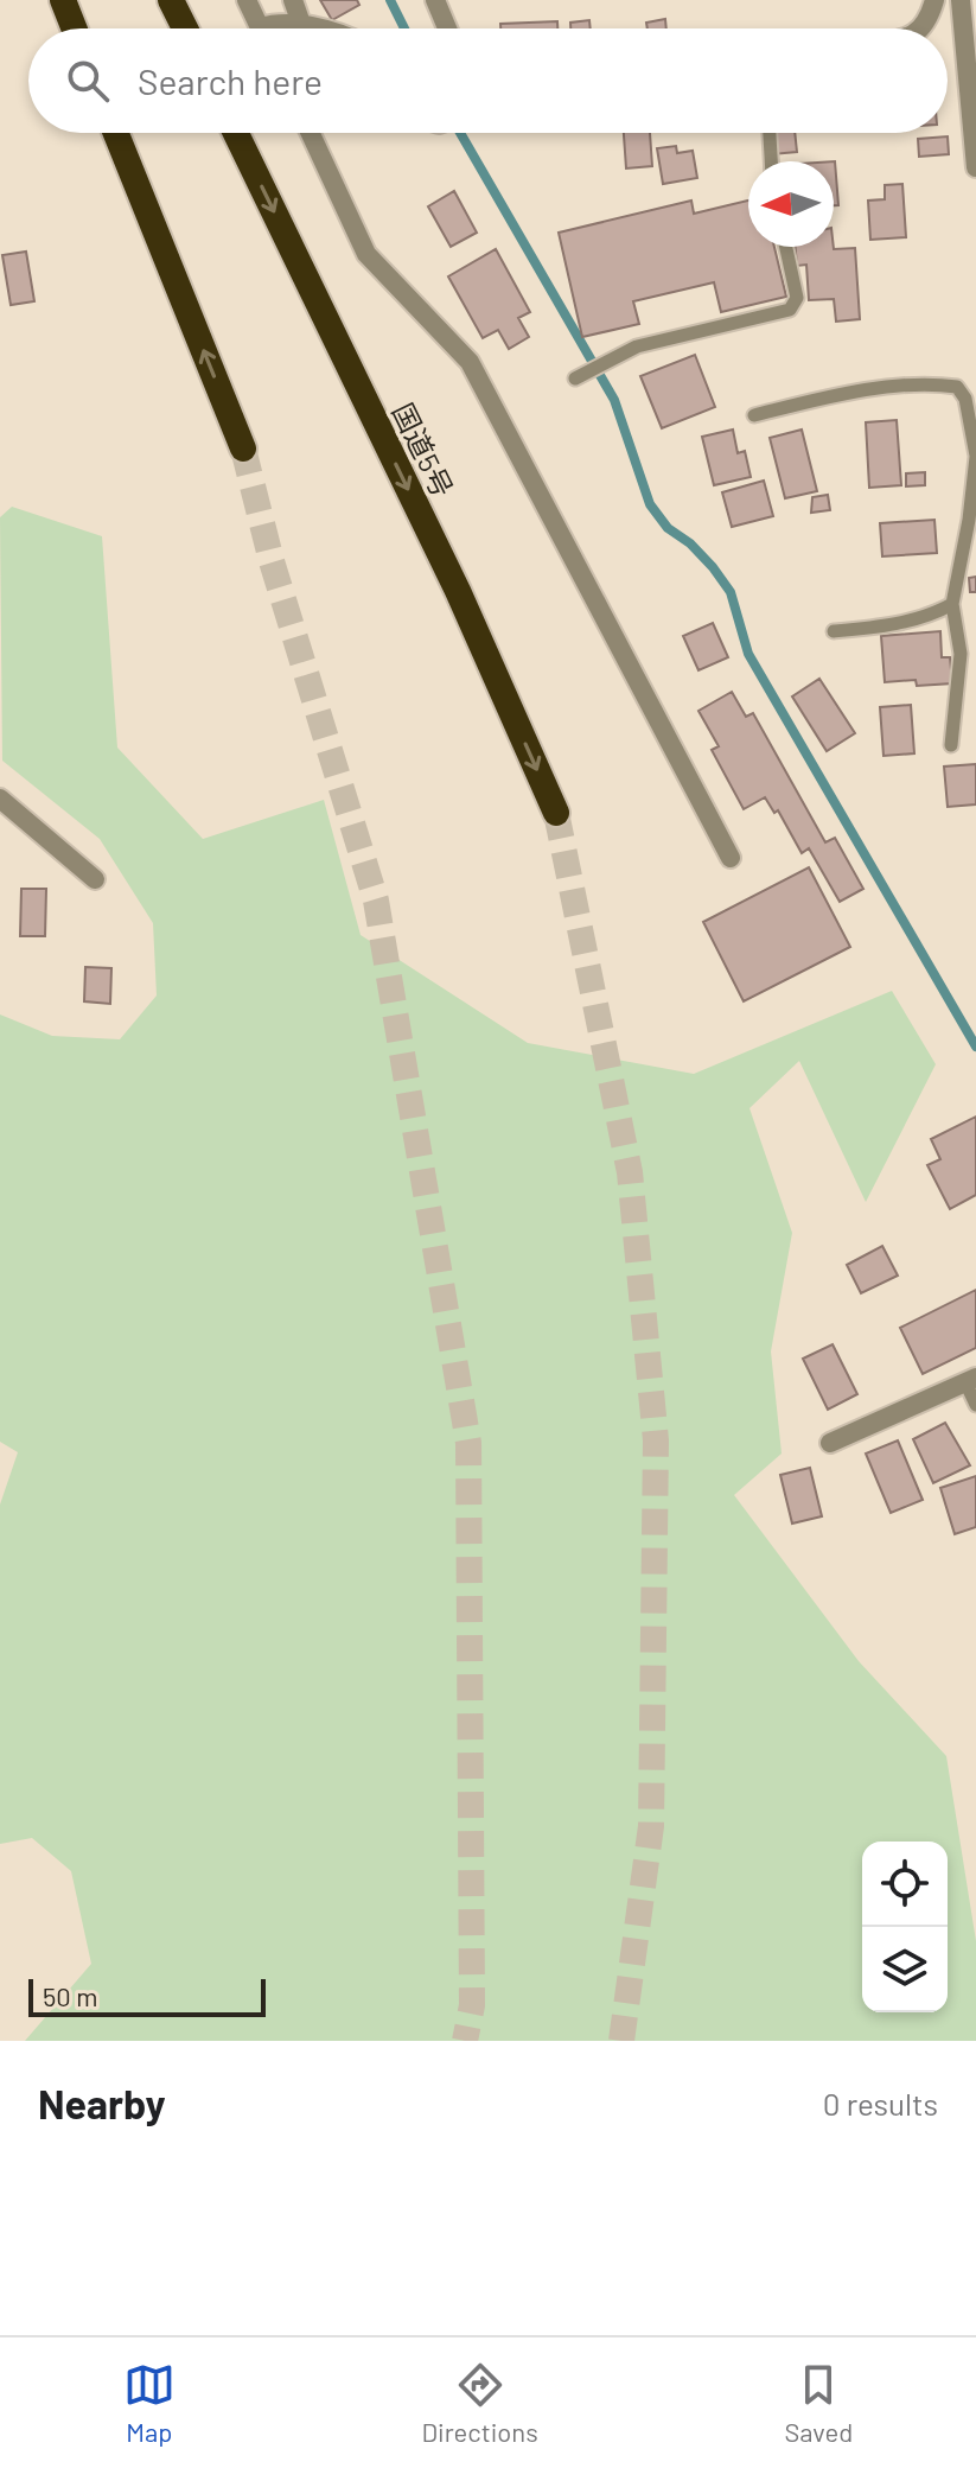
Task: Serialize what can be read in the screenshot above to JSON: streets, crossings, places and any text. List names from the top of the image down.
{
  "streets": {
    "highway": ["国道5号"]
  },
  "scale_bar": "50 m",
  "north": "left",
  "page": {
    "search": "Search here",
    "scale": "50 m",
    "heading": ["Nearby", "0 results"],
    "nav": ["Map", "Directions", "Saved"]
  }
}
